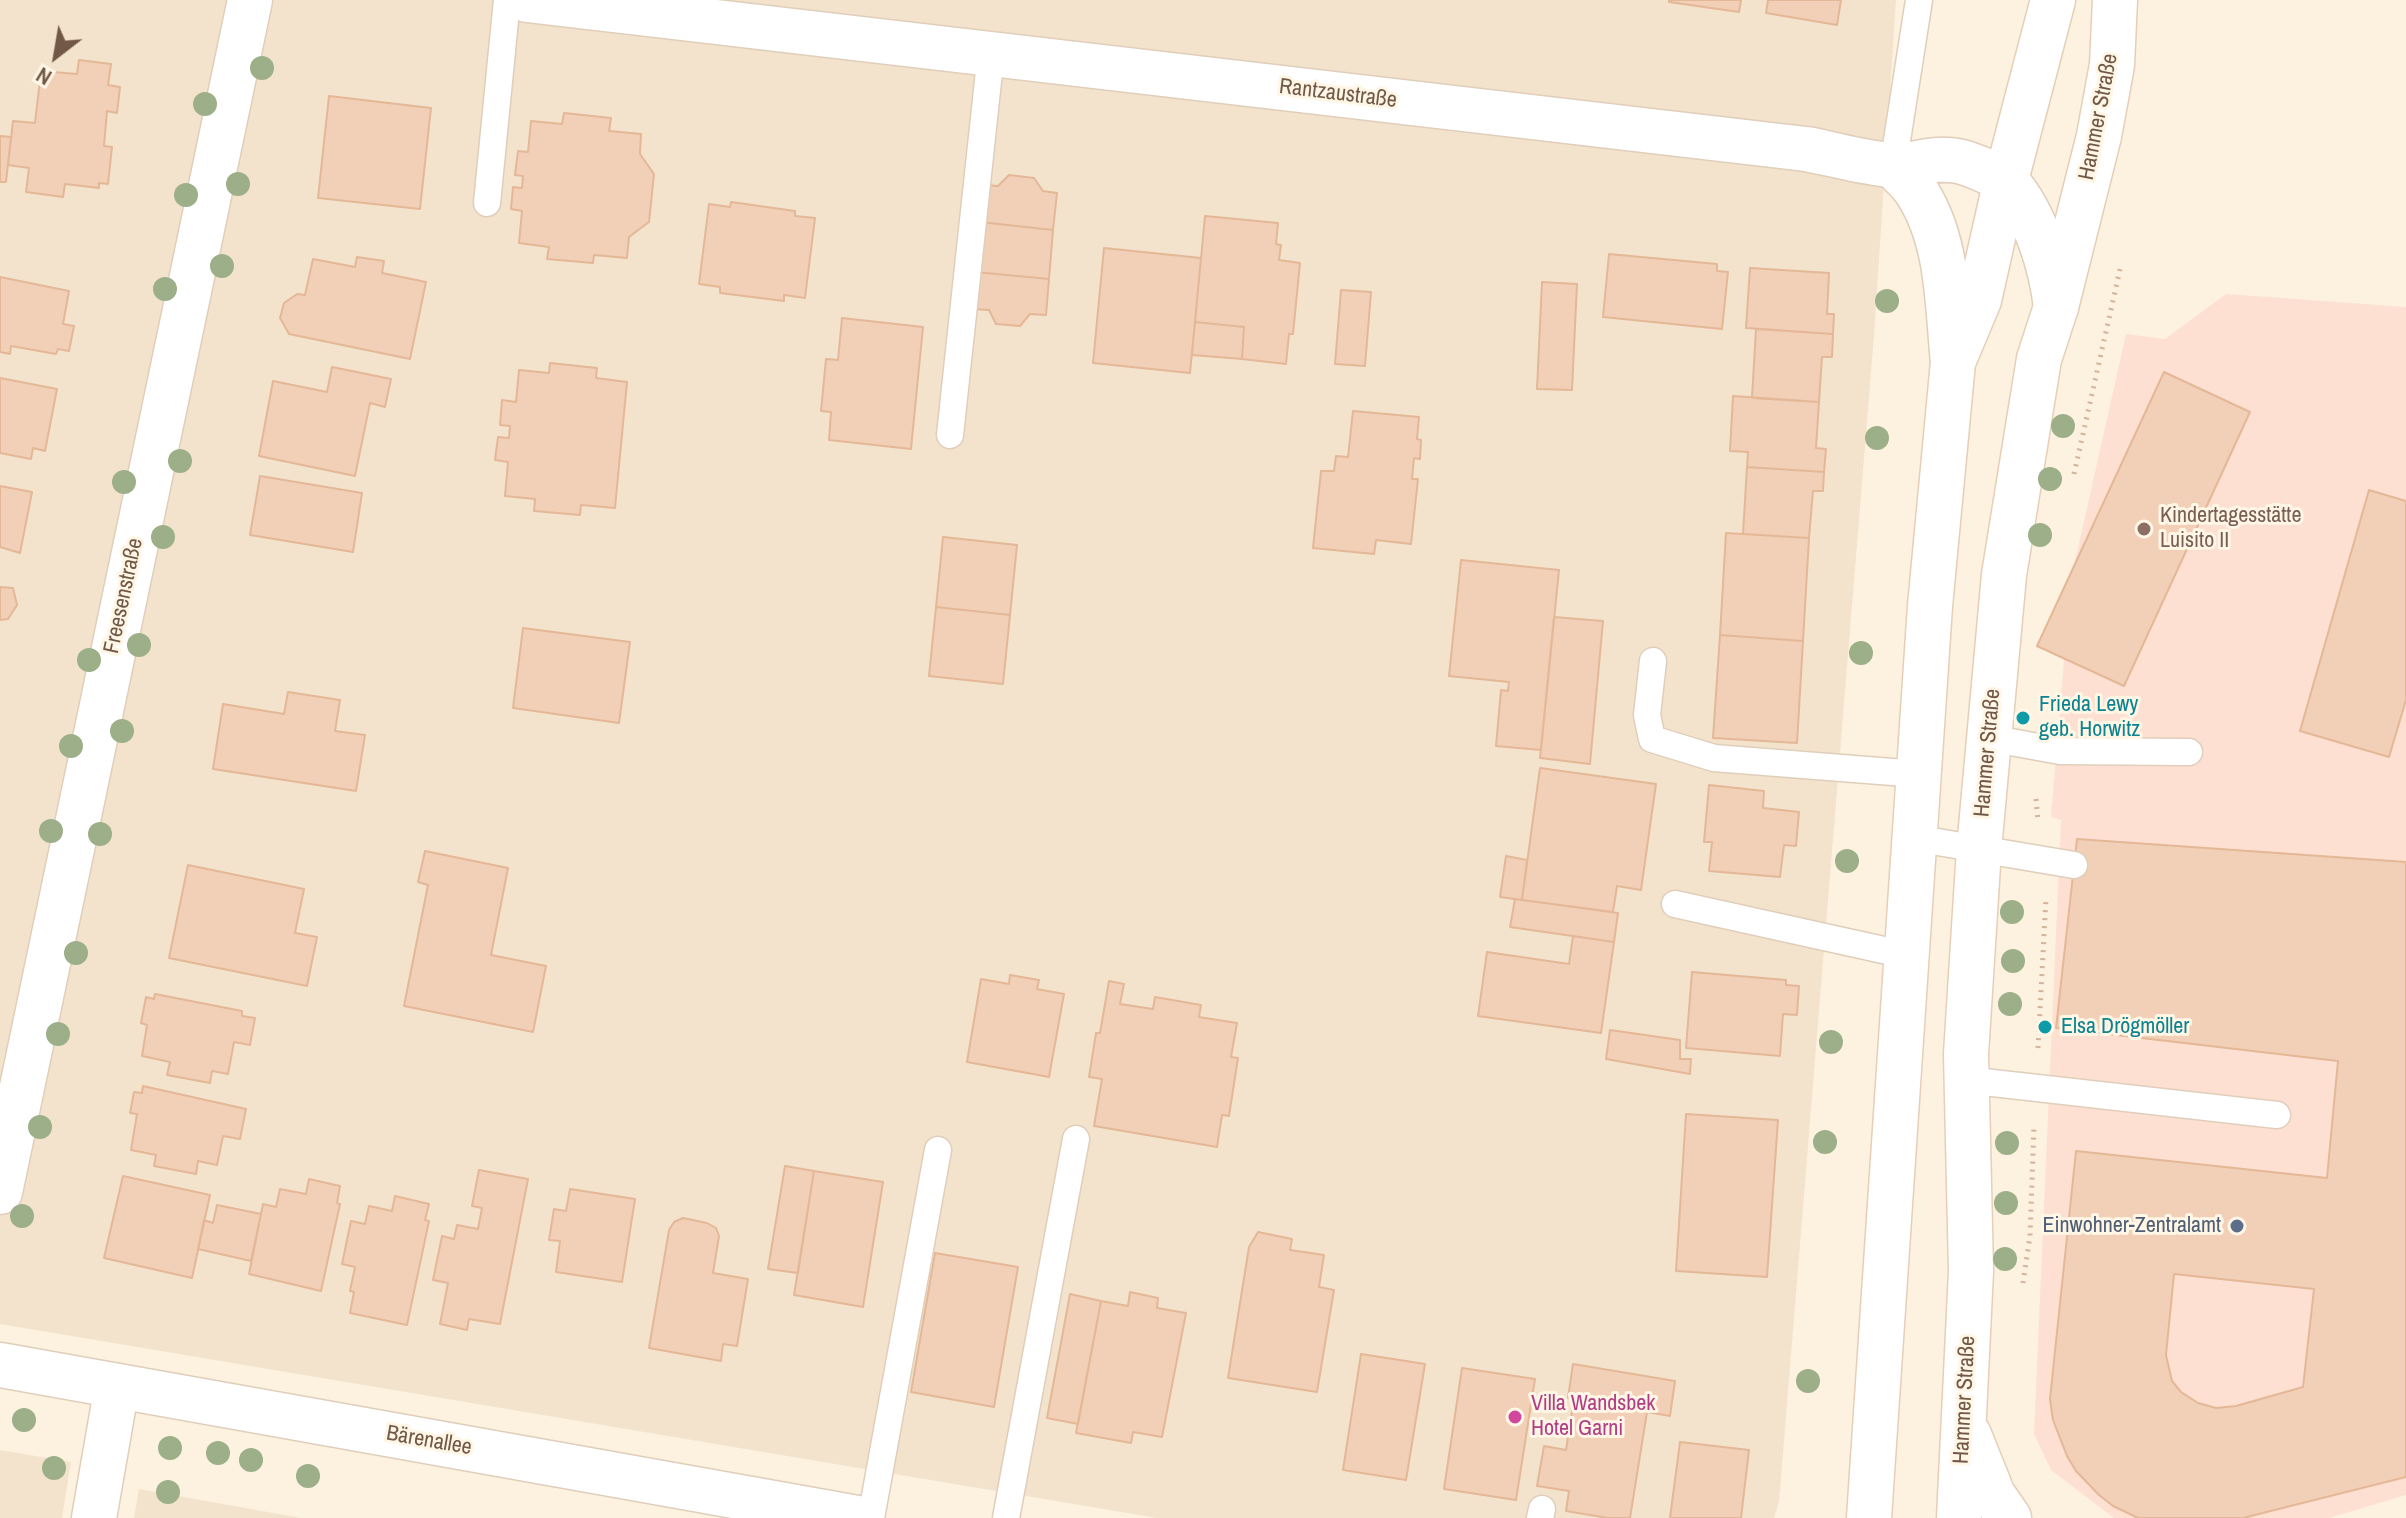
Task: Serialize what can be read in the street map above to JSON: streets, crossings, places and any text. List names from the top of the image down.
{
  "streets": {
    "street": [
      "Rantzaustraße",
      "Hammer Straße",
      "Freesenstraße",
      "Bärenallee"
    ]
  },
  "places": [
    "Kindertagesstätte Luisito II",
    "Frieda Lewy geb. Horwitz",
    "Elsa Drögmöller",
    "Einwohner-Zentralamt",
    "Villa Wandsbek Hotel Garni"
  ],
  "north": "bottom left"
}
